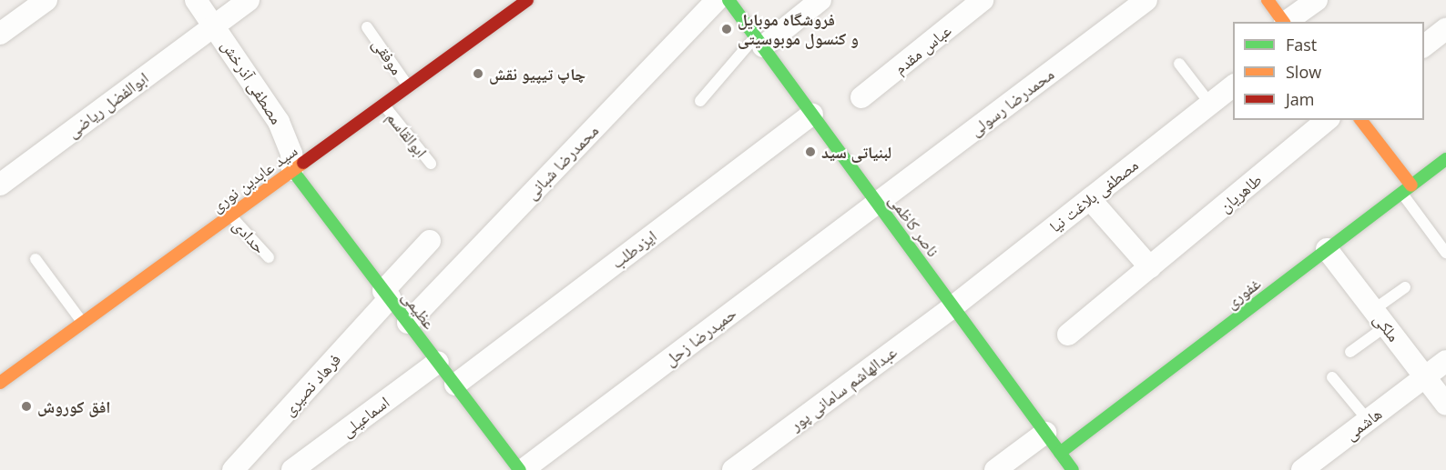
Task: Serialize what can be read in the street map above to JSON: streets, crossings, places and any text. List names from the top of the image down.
{
  "streets": {
    "main road": [
      "سید عابدین نوری",
      "ناصر کاظمی",
      "غفوری",
      "عظیمی"
    ],
    "street": [
      "عباس مقدم",
      "مصطفی آذرخش",
      "محمدرضا رسولی",
      "ابوالفضل ریاضی",
      "محمدرضا شبانی",
      "طاهریان",
      "مصطفی بلاغت نیا",
      "ایزدطلب",
      "ملکی",
      "حمیدرضا زحل",
      "فرهاد نصیری",
      "عبدالهاشم سامانی پور",
      "اسماعیلی",
      "هاشمی"
    ],
    "lane": ["موفقی", "ابوالقاسم", "حدادی"]
  },
  "crossings": [
    ["موفقی", "سید عابدین نوری"],
    ["مصطفی آذرخش", "ابوالفضل ریاضی"],
    ["مصطفی آذرخش", "سید عابدین نوری"],
    ["مصطفی آذرخش", "عظیمی"],
    ["محمدرضا رسولی", "ناصر کاظمی"],
    ["محمدرضا رسولی", "حمیدرضا زحل"],
    ["ابوالقاسم", "سید عابدین نوری"],
    ["محمدرضا شبانی", "عظیمی"],
    ["سید عابدین نوری", "حدادی"],
    ["سید عابدین نوری", "عظیمی"],
    ["مصطفی بلاغت نیا", "ناصر کاظمی"],
    ["مصطفی بلاغت نیا", "عبدالهاشم سامانی پور"],
    ["ناصر کاظمی", "ایزدطلب"],
    ["ناصر کاظمی", "غفوری"],
    ["ناصر کاظمی", "حمیدرضا زحل"],
    ["ناصر کاظمی", "عبدالهاشم سامانی پور"],
    ["ایزدطلب", "عظیمی"],
    ["غفوری", "ملکی"],
    ["عظیمی", "حمیدرضا زحل"],
    ["عظیمی", "فرهاد نصیری"],
    ["عظیمی", "اسماعیلی"],
    ["ملکی", "هاشمی"]
  ],
  "places": [
    "فروشگاه موبایل و کنسول موبوسیتی",
    "چاپ تیپیو نقش",
    "لبنیاتی سید",
    "افق کوروش"
  ],
  "legend": ["Fast", "Slow", "Jam"]
}
